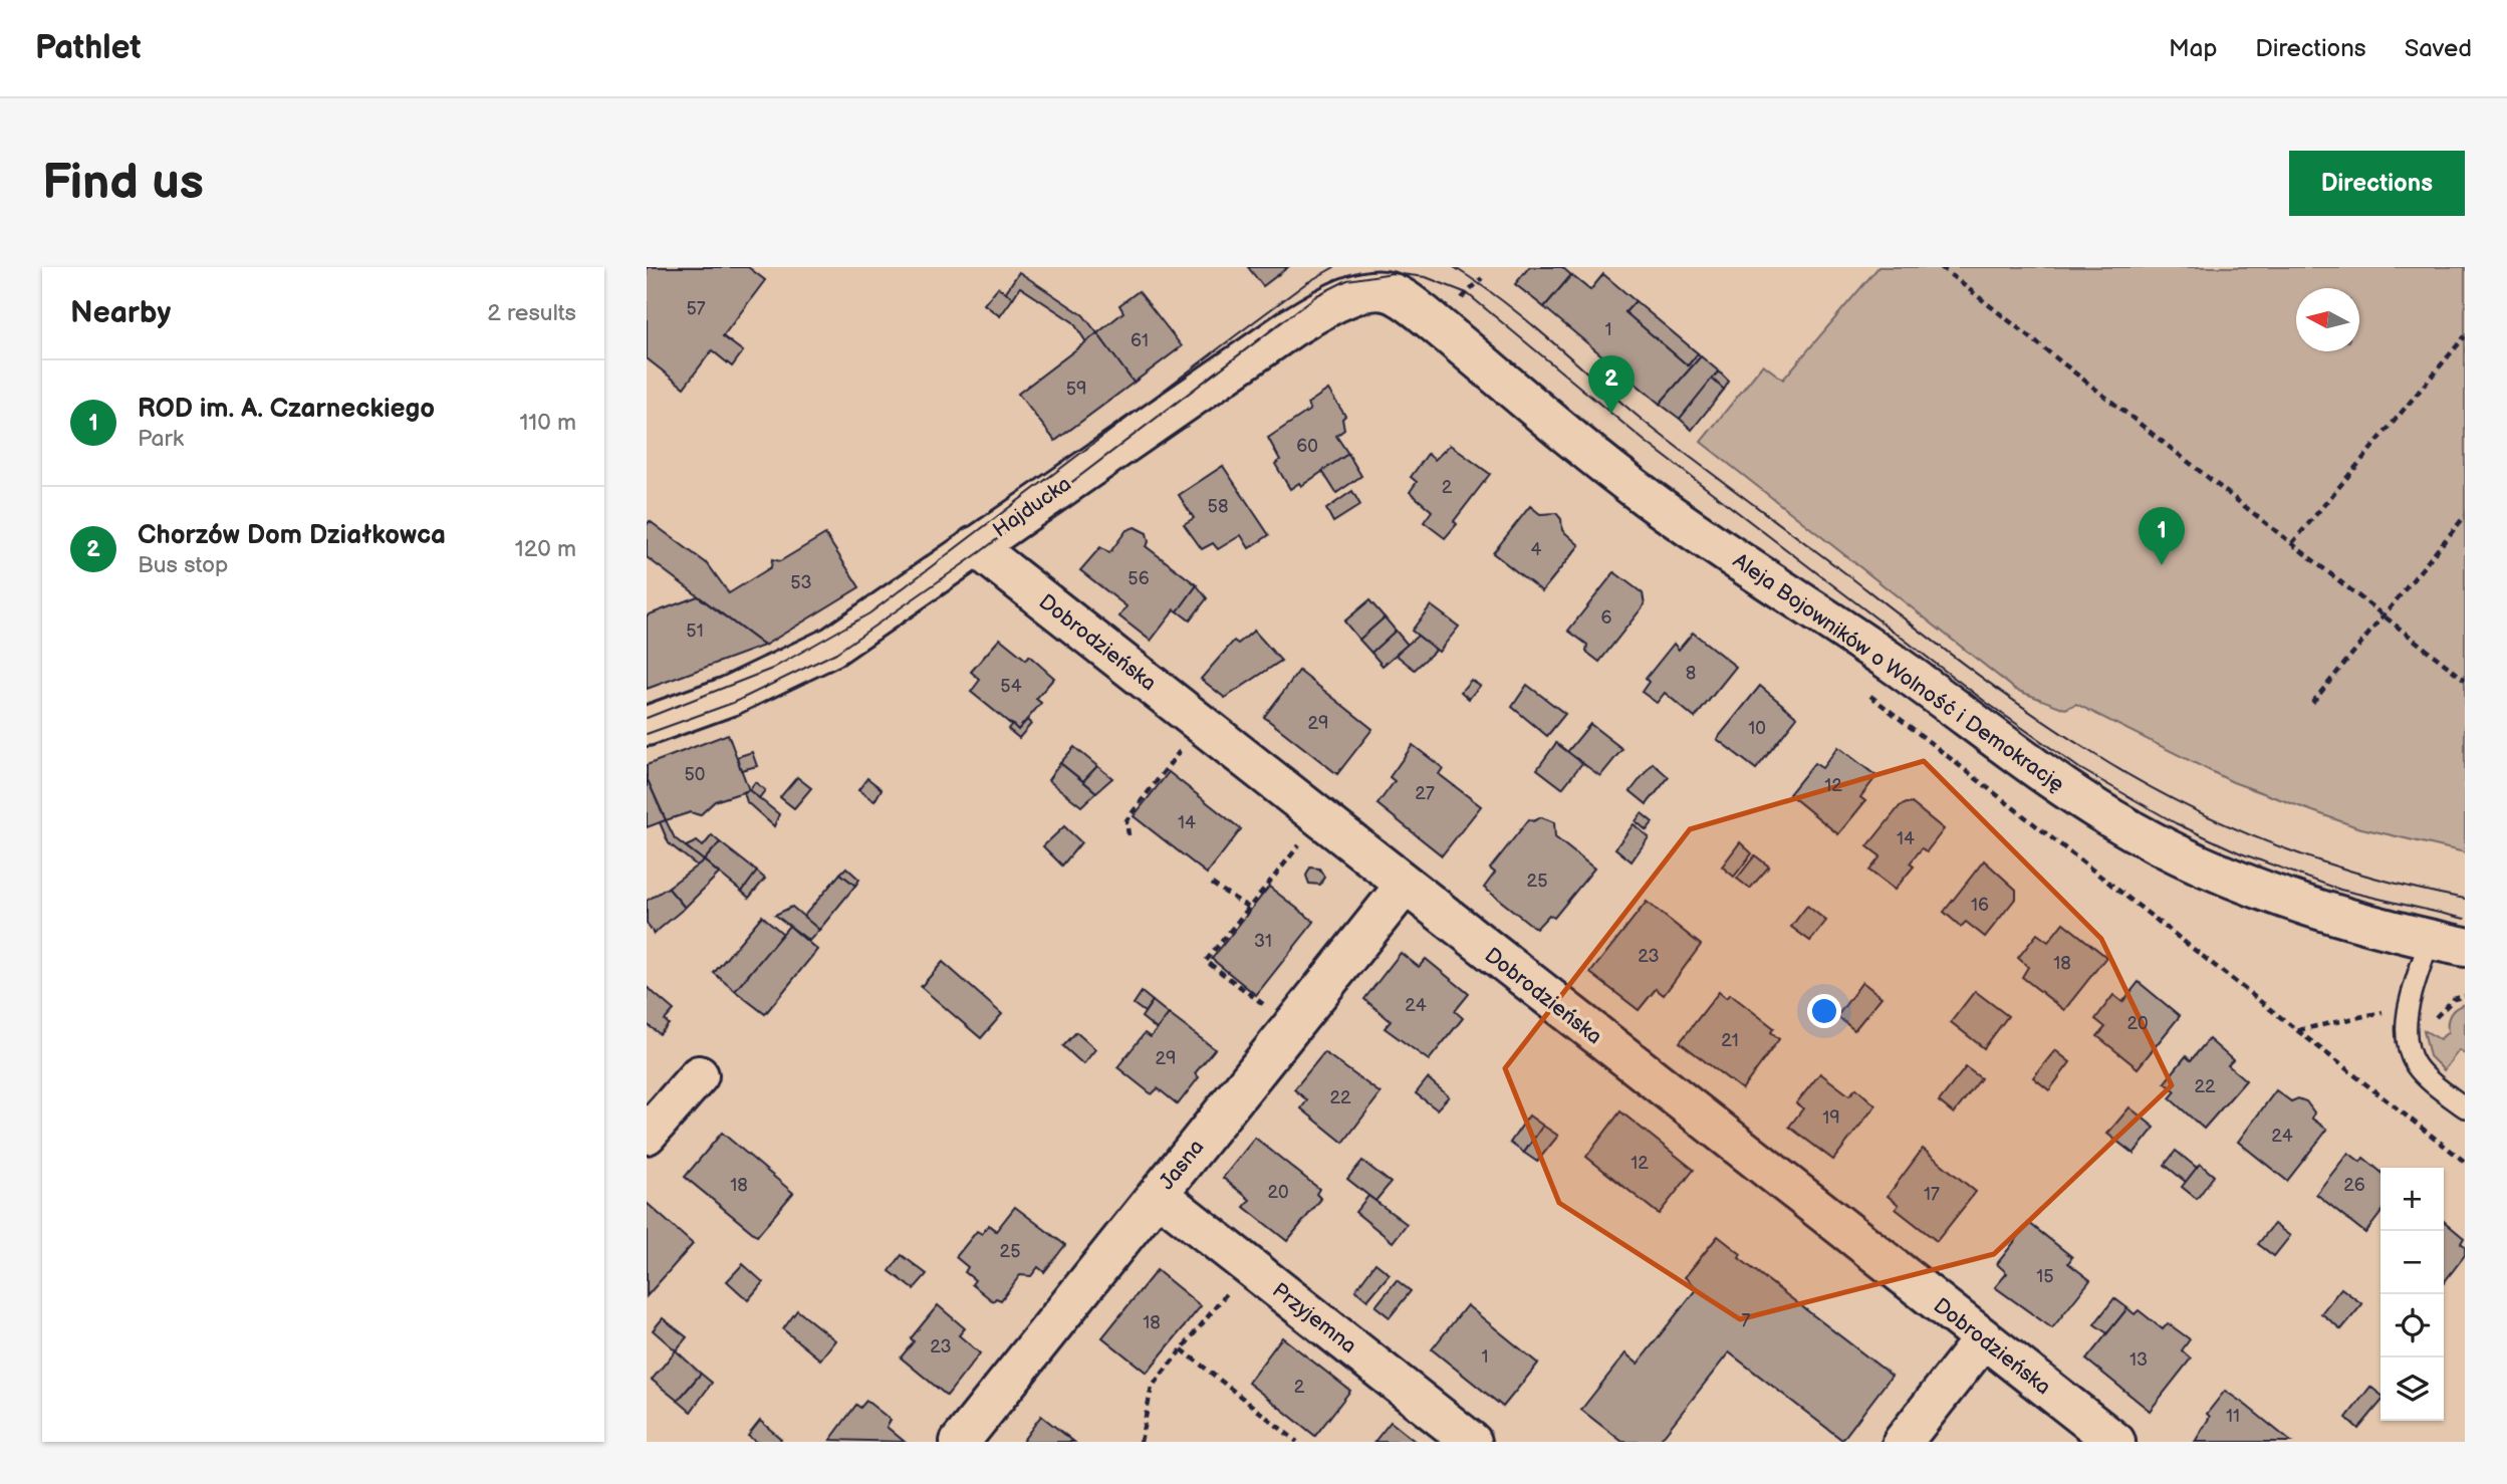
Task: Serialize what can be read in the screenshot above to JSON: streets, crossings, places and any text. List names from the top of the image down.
{
  "streets": {
    "street": [
      "Hajducka",
      "Dobrodzieńska",
      "Aleja Bojowników o Wolność i Demokrację",
      "Jasna",
      "Przyjemna"
    ]
  },
  "crossings": [
    ["Hajducka", "Dobrodzieńska"],
    ["Hajducka", "Aleja Bojowników o Wolność i Demokrację"],
    ["Dobrodzieńska", "Jasna"],
    ["Jasna", "Przyjemna"]
  ],
  "house_numbers": [
    "57",
    "1",
    "61",
    "59",
    "60",
    "2",
    "58",
    "4",
    "56",
    "53",
    "6",
    "51",
    "8",
    "54",
    "29",
    "10",
    "50",
    "12",
    "27",
    "14",
    "14",
    "25",
    "16",
    "31",
    "23",
    "18",
    "24",
    "20",
    "21",
    "29",
    "22",
    "22",
    "19",
    "24",
    "12",
    "18",
    "26",
    "20",
    "17",
    "25",
    "15",
    "7",
    "18",
    "23",
    "1",
    "13",
    "2",
    "11"
  ],
  "north": "left",
  "page": {
    "header": "Pathlet",
    "nav": ["Map", "Directions", "Saved"],
    "buttons": "Directions",
    "title": "Find us",
    "heading": ["Nearby", "2 results"],
    "pins": ["2", "1"],
    "list": [
      {
        "mark": "1",
        "name": "ROD im. A. Czarneckiego",
        "note": "Park",
        "value": "110 m"
      },
      {
        "mark": "2",
        "name": "Chorzów Dom Działkowca",
        "note": "Bus stop",
        "value": "120 m"
      }
    ],
    "map_buttons": ["+", "−"]
  }
}
